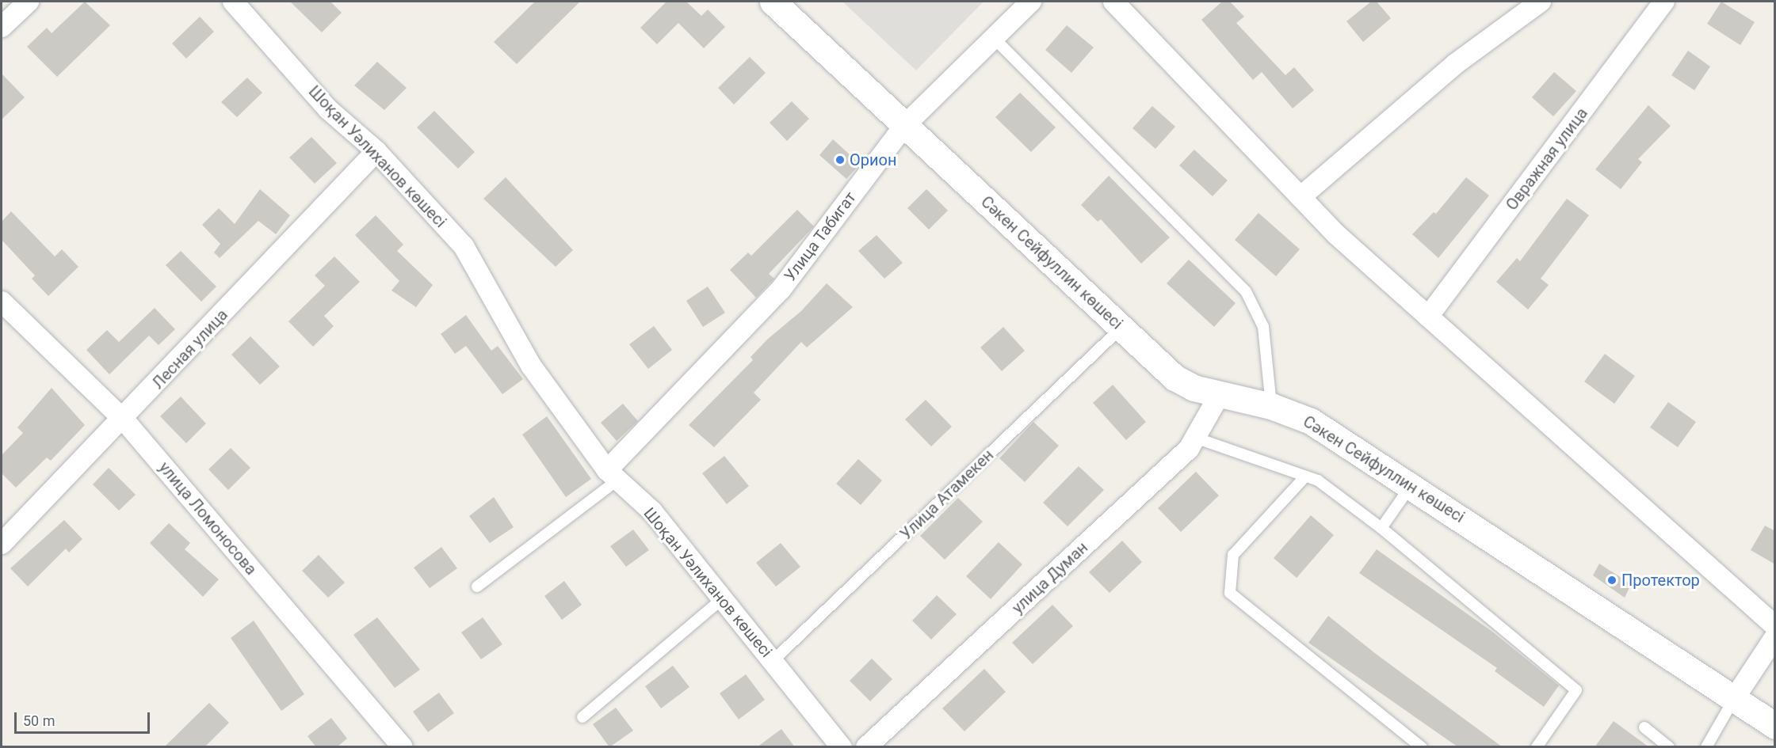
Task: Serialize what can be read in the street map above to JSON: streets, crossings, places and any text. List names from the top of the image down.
{
  "streets": {
    "street": [
      "Шоқан Уәлиханов көшесі",
      "Овражная улица",
      "Улица Табигат",
      "Сәкен Сейфуллин көшесі",
      "Лесная улица",
      "улица Ломоносова",
      "улица Думан"
    ],
    "lane": ["Улица Атамекен"]
  },
  "crossings": [
    ["Шоқан Уәлиханов көшесі", "Улица Табигат"],
    ["Шоқан Уәлиханов көшесі", "Лесная улица"],
    ["Шоқан Уәлиханов көшесі", "Улица Атамекен"],
    ["Улица Табигат", "Сәкен Сейфуллин көшесі"],
    ["Сәкен Сейфуллин көшесі", "Улица Атамекен"],
    ["Сәкен Сейфуллин көшесі", "улица Думан"],
    ["Лесная улица", "улица Ломоносова"]
  ],
  "places": ["Орион", "Протектор"],
  "scale_bar": "50 m"
}
